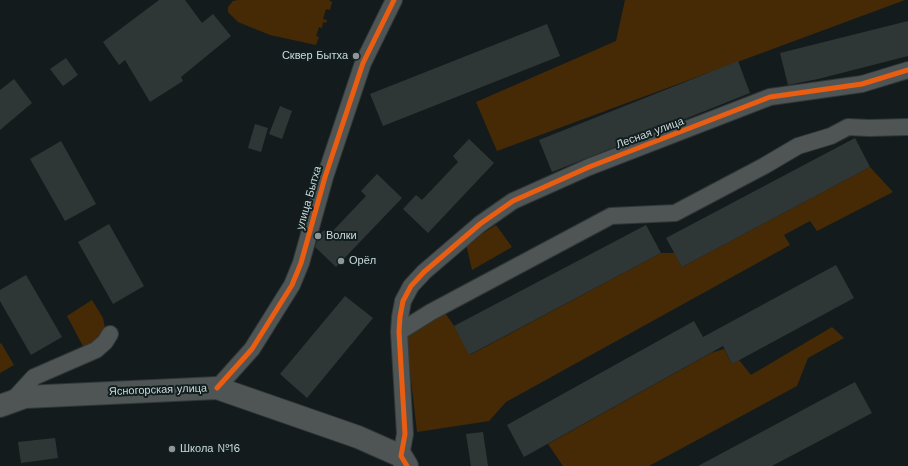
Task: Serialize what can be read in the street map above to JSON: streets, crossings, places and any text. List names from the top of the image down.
{
  "streets": {
    "street": ["Лесная улица", "улица Бытха", "Ясногорская улица"]
  },
  "crossings": [
    ["улица Бытха", "Ясногорская улица"]
  ],
  "places": [
    "Сквер Бытха",
    "Волки",
    "Орёл",
    "Школа №16"
  ]
}
